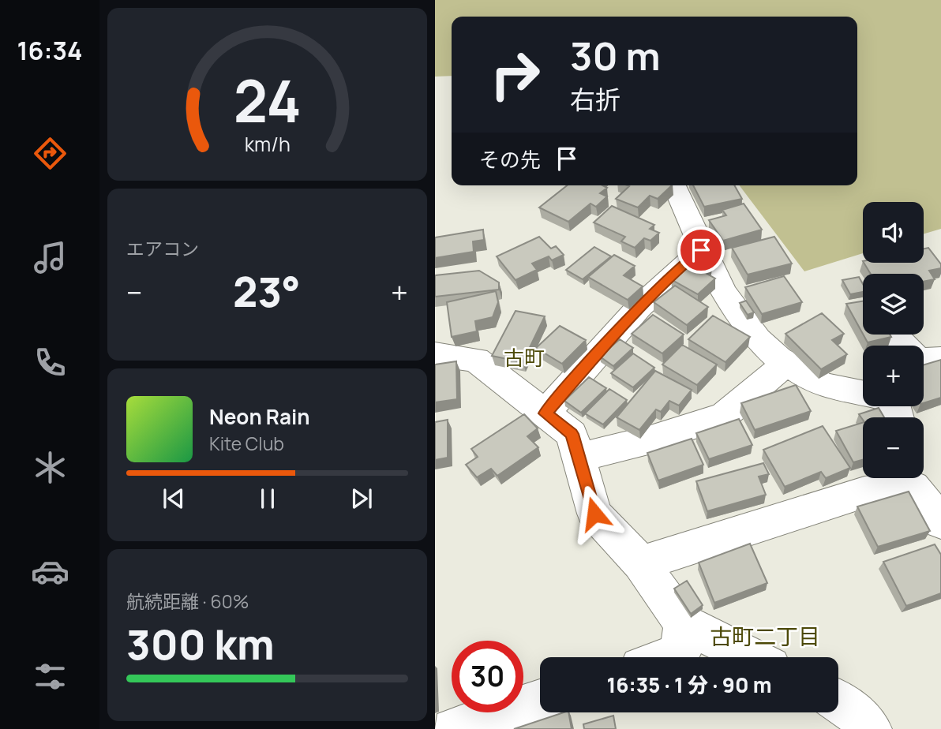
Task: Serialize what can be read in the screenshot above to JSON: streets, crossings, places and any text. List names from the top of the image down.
{
  "districts": ["古町", "古町二丁目"],
  "page": {
    "tabs": "16:34",
    "turn": ["30 m", "右折"],
    "then": "その先",
    "tile": [
      "エアコン",
      ["航続距離 · 60%", "300 km"]
    ],
    "map_buttons": ["+", "−"],
    "heat": ["−", "23°", "+"],
    "song": ["Neon Rain", "Kite Club"],
    "limit": "30",
    "trip": "16:35 · 1 分 · 90 m",
    "gauge": ["24", "km/h"]
  }
}
